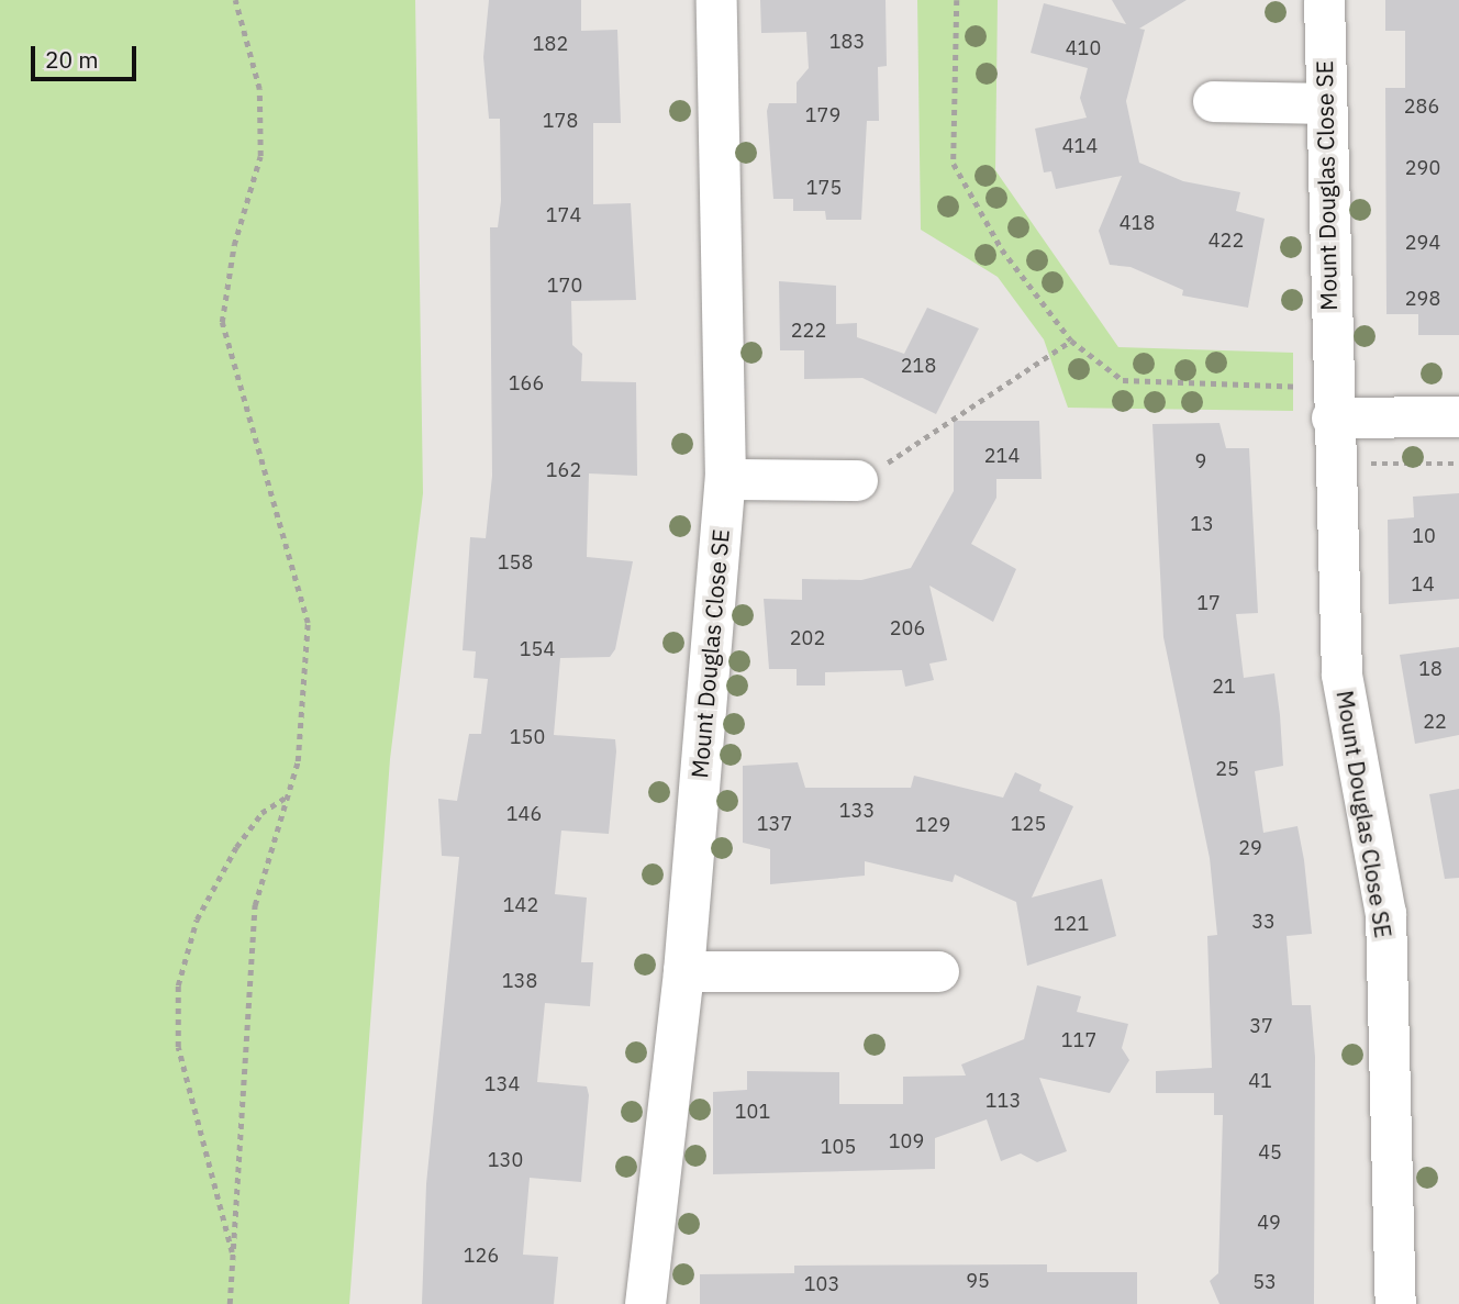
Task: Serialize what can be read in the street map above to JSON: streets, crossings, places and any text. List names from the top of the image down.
{
  "streets": {
    "street": ["Mount Douglas Close SE"]
  },
  "house_numbers": [
    "183",
    "182",
    "410",
    "286",
    "179",
    "178",
    "414",
    "290",
    "175",
    "174",
    "418",
    "422",
    "294",
    "170",
    "298",
    "222",
    "218",
    "166",
    "214",
    "9",
    "162",
    "13",
    "10",
    "158",
    "14",
    "17",
    "206",
    "202",
    "154",
    "18",
    "21",
    "22",
    "150",
    "25",
    "133",
    "146",
    "137",
    "125",
    "129",
    "29",
    "142",
    "33",
    "121",
    "138",
    "37",
    "117",
    "41",
    "134",
    "113",
    "101",
    "109",
    "105",
    "45",
    "130",
    "49",
    "126",
    "95",
    "53",
    "103"
  ],
  "scale_bar": "20 m"
}
